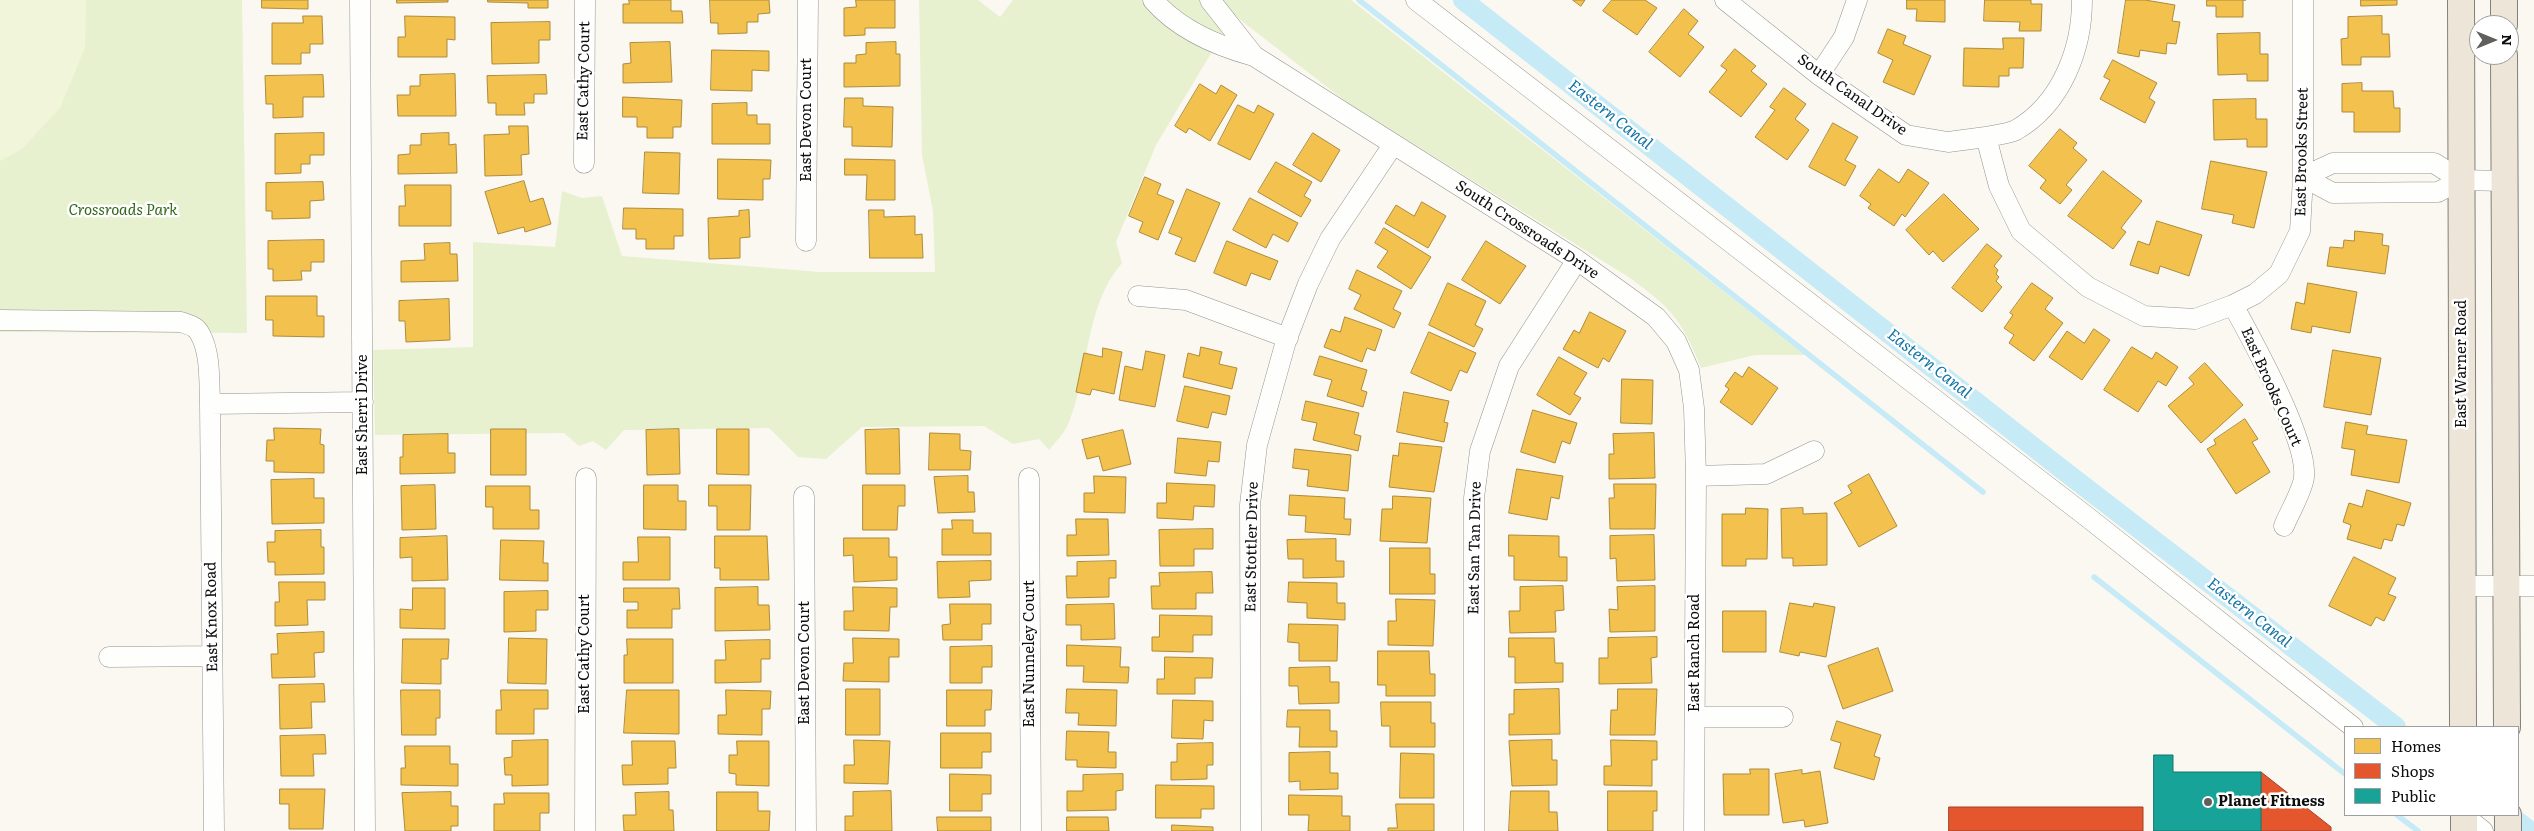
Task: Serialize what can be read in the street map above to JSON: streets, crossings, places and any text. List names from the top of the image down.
{
  "streets": {
    "main road": ["East Warner Road"],
    "street": [
      "East Cathy Court",
      "South Canal Drive",
      "East Devon Court",
      "East Brooks Street",
      "South Crossroads Drive",
      "East Brooks Court",
      "East Sherri Drive",
      "East Stottler Drive",
      "East San Tan Drive",
      "East Knox Road",
      "East Ranch Road",
      "East Nunneley Court"
    ]
  },
  "crossings": [
    ["East Brooks Street", "East Brooks Court"],
    ["South Crossroads Drive", "East Stottler Drive"],
    ["South Crossroads Drive", "East San Tan Drive"],
    ["South Crossroads Drive", "East Ranch Road"]
  ],
  "water": ["Eastern Canal"],
  "parks": ["Crossroads Park"],
  "places": ["Planet Fitness"],
  "legend": ["Homes", "Shops", "Public"],
  "north": "right"
}
